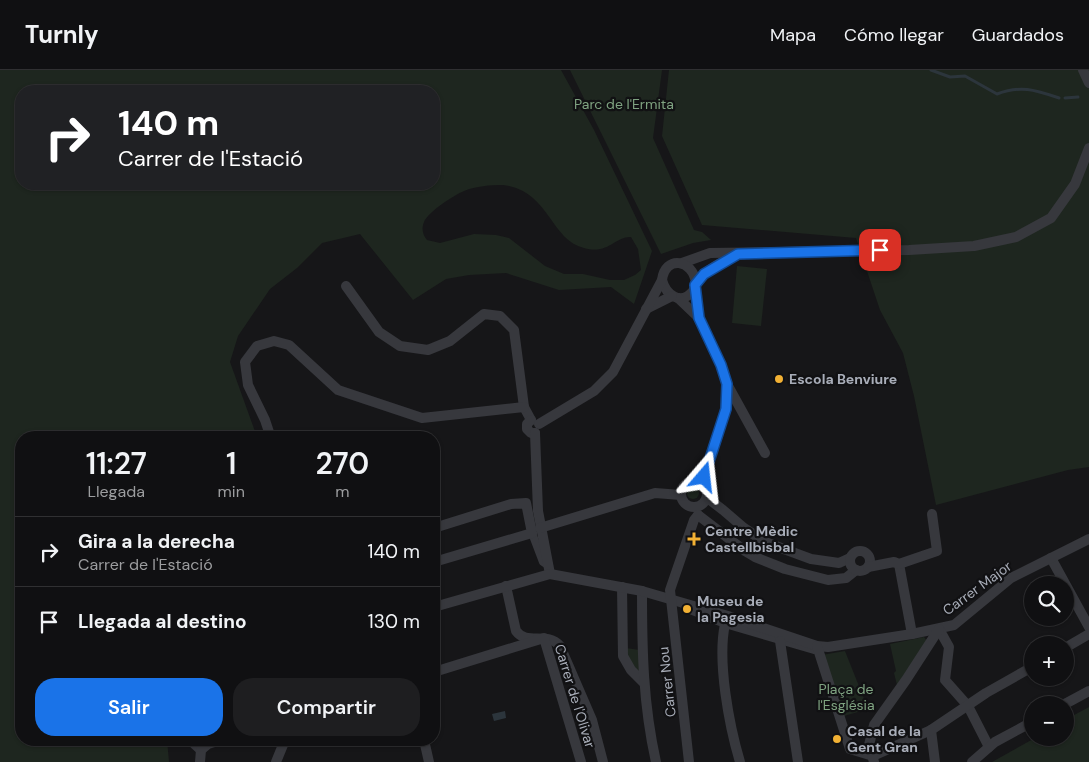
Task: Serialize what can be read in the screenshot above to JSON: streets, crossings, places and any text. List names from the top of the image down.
{
  "streets": {
    "street": ["Carrer Major", "Carrer Nou", "Carrer de l'Olivar"]
  },
  "parks": ["Parc de l'Ermita", "Plaça de l'Església"],
  "places": {
    "other": ["Escola Benviure", "Museu de la Pagesia", "Casal de la Gent Gran"],
    "health": ["Centre Mèdic Castellbisbal"]
  },
  "page": {
    "header": "Turnly",
    "nav": ["Mapa", "Cómo llegar", "Guardados"],
    "turn": ["140 m", "Carrer de l'Estació"],
    "eta": [
      "11:27",
      "Llegada",
      "1",
      "min",
      "270",
      "m"
    ],
    "list": [
      {
        "name": "Gira a la derecha",
        "note": "Carrer de l'Estació",
        "value": "140 m"
      },
      {
        "name": "Llegada al destino",
        "value": "130 m"
      }
    ],
    "map_buttons": ["+", "−"],
    "buttons": ["Salir", "Compartir"]
  }
}
